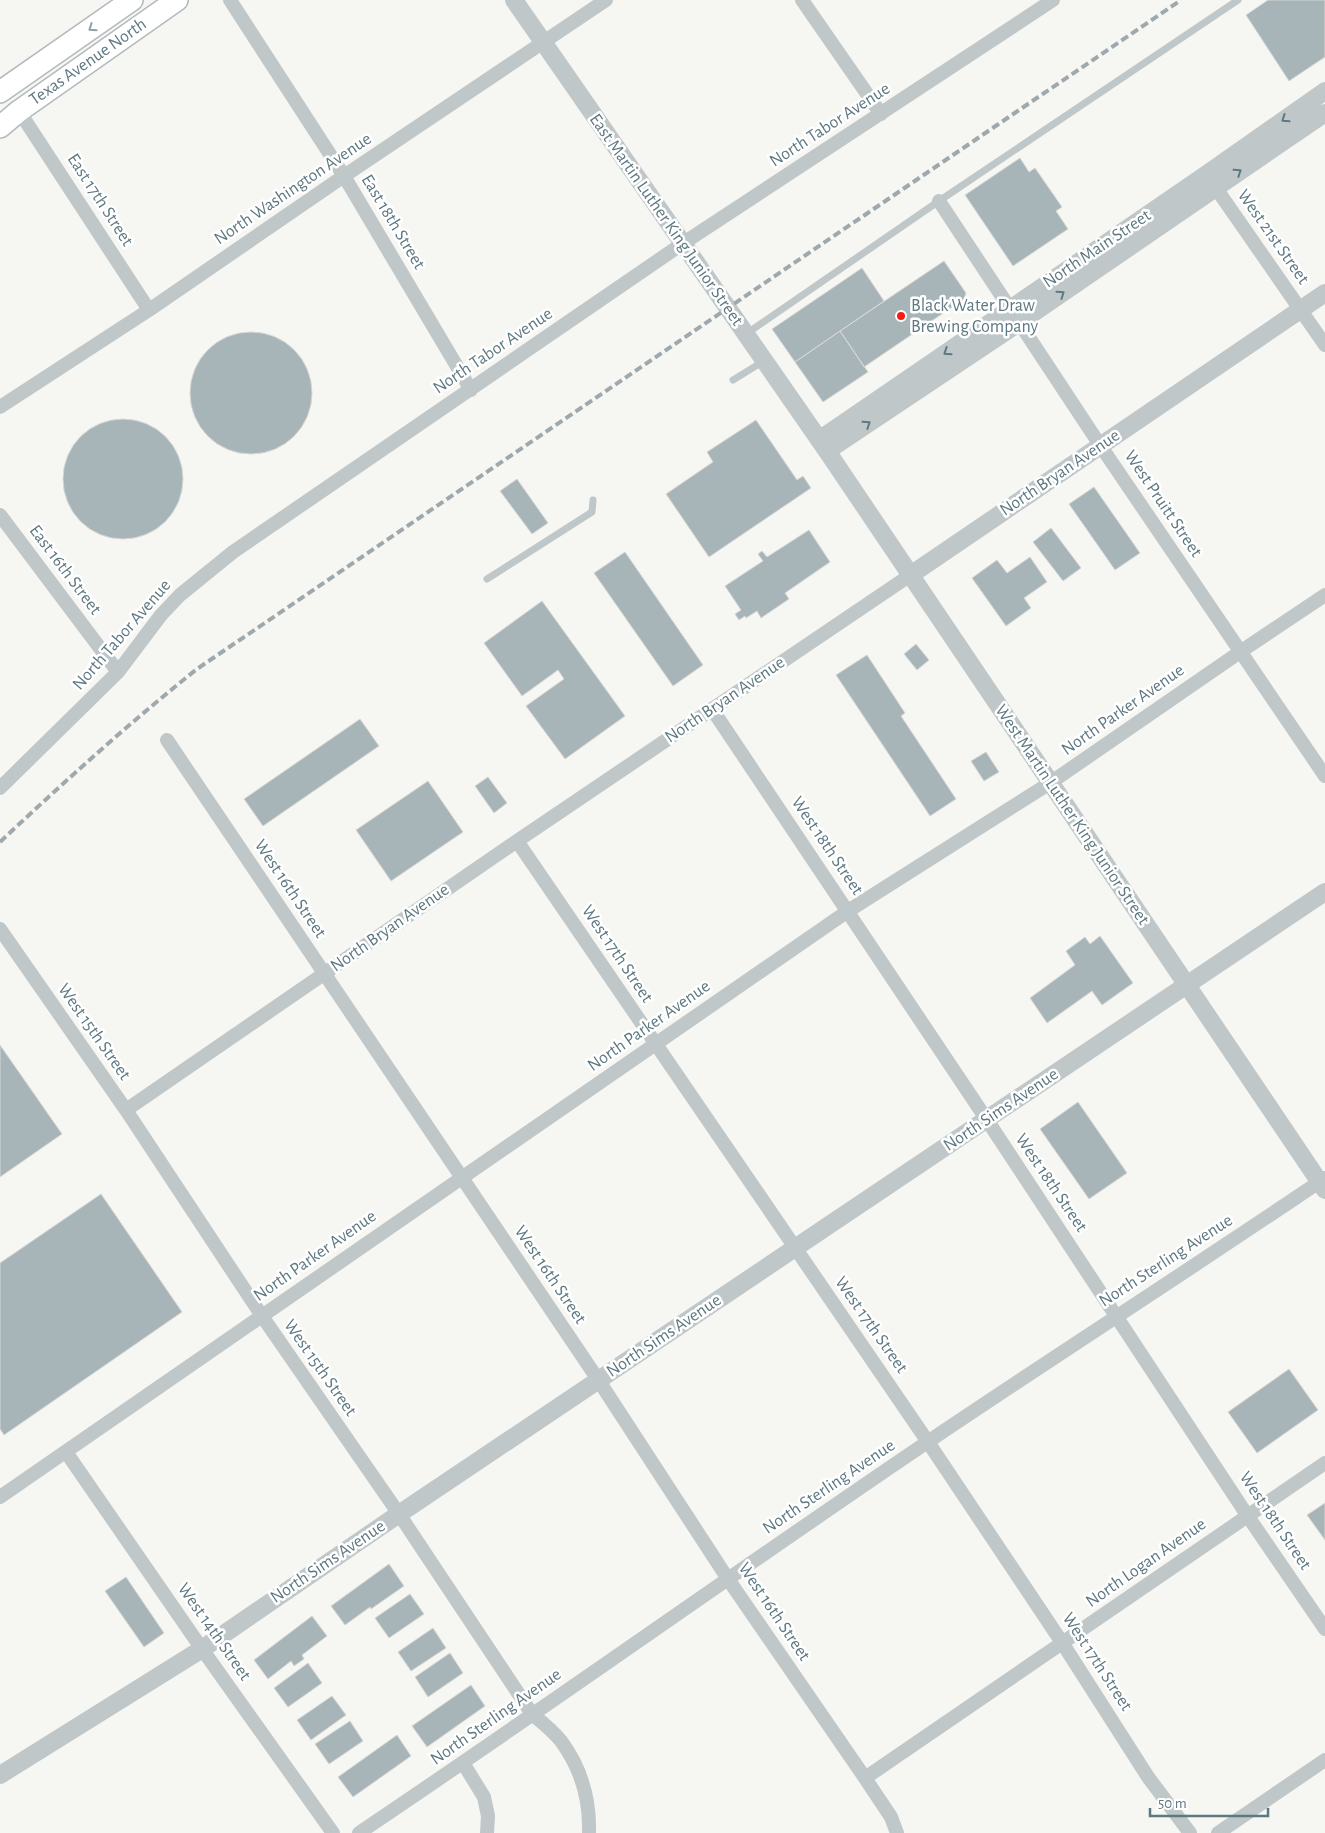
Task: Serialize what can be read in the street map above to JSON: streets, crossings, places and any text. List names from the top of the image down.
{
  "streets": {
    "main road": ["Texas Avenue North"],
    "street": [
      "North Tabor Avenue",
      "North Washington Avenue",
      "East 17th Street",
      "East Martin Luther King Junior Street",
      "East 18th Street",
      "West 21st Street",
      "North Main Street",
      "North Bryan Avenue",
      "West Pruitt Street",
      "East 16th Street",
      "North Parker Avenue",
      "West Martin Luther King Junior Street",
      "West 18th Street",
      "West 16th Street",
      "West 17th Street",
      "West 15th Street",
      "North Sims Avenue",
      "North Sterling Avenue",
      "North Logan Avenue",
      "West 14th Street"
    ]
  },
  "crossings": [
    ["Texas Avenue North", "East 17th Street"],
    ["North Tabor Avenue", "East Martin Luther King Junior Street"],
    ["North Tabor Avenue", "East 18th Street"],
    ["North Tabor Avenue", "East 16th Street"],
    ["North Washington Avenue", "East 17th Street"],
    ["North Washington Avenue", "East Martin Luther King Junior Street"],
    ["North Washington Avenue", "East 18th Street"],
    ["East Martin Luther King Junior Street", "North Main Street"],
    ["East Martin Luther King Junior Street", "West Martin Luther King Junior Street"],
    ["West 21st Street", "North Main Street"],
    ["West 21st Street", "North Bryan Avenue"],
    ["North Main Street", "West Pruitt Street"],
    ["North Main Street", "West Martin Luther King Junior Street"],
    ["North Bryan Avenue", "West Pruitt Street"],
    ["North Bryan Avenue", "West Martin Luther King Junior Street"],
    ["North Bryan Avenue", "West 18th Street"],
    ["North Bryan Avenue", "West 16th Street"],
    ["North Bryan Avenue", "West 17th Street"],
    ["North Bryan Avenue", "West 15th Street"],
    ["West Pruitt Street", "North Parker Avenue"],
    ["North Parker Avenue", "West Martin Luther King Junior Street"],
    ["North Parker Avenue", "West 18th Street"],
    ["North Parker Avenue", "West 16th Street"],
    ["North Parker Avenue", "West 17th Street"],
    ["North Parker Avenue", "West 15th Street"],
    ["North Parker Avenue", "West 14th Street"],
    ["West Martin Luther King Junior Street", "North Sims Avenue"],
    ["West Martin Luther King Junior Street", "North Sterling Avenue"],
    ["West 18th Street", "North Sims Avenue"],
    ["West 18th Street", "North Sterling Avenue"],
    ["West 18th Street", "North Logan Avenue"],
    ["West 16th Street", "North Sims Avenue"],
    ["West 16th Street", "North Sterling Avenue"],
    ["West 16th Street", "North Logan Avenue"],
    ["West 17th Street", "North Sims Avenue"],
    ["West 17th Street", "North Sterling Avenue"],
    ["West 17th Street", "North Logan Avenue"],
    ["West 15th Street", "North Sims Avenue"],
    ["West 15th Street", "North Sterling Avenue"],
    ["North Sims Avenue", "West 14th Street"]
  ],
  "places": ["Black Water Draw Brewing Company"],
  "scale_bar": "50 m"
}
